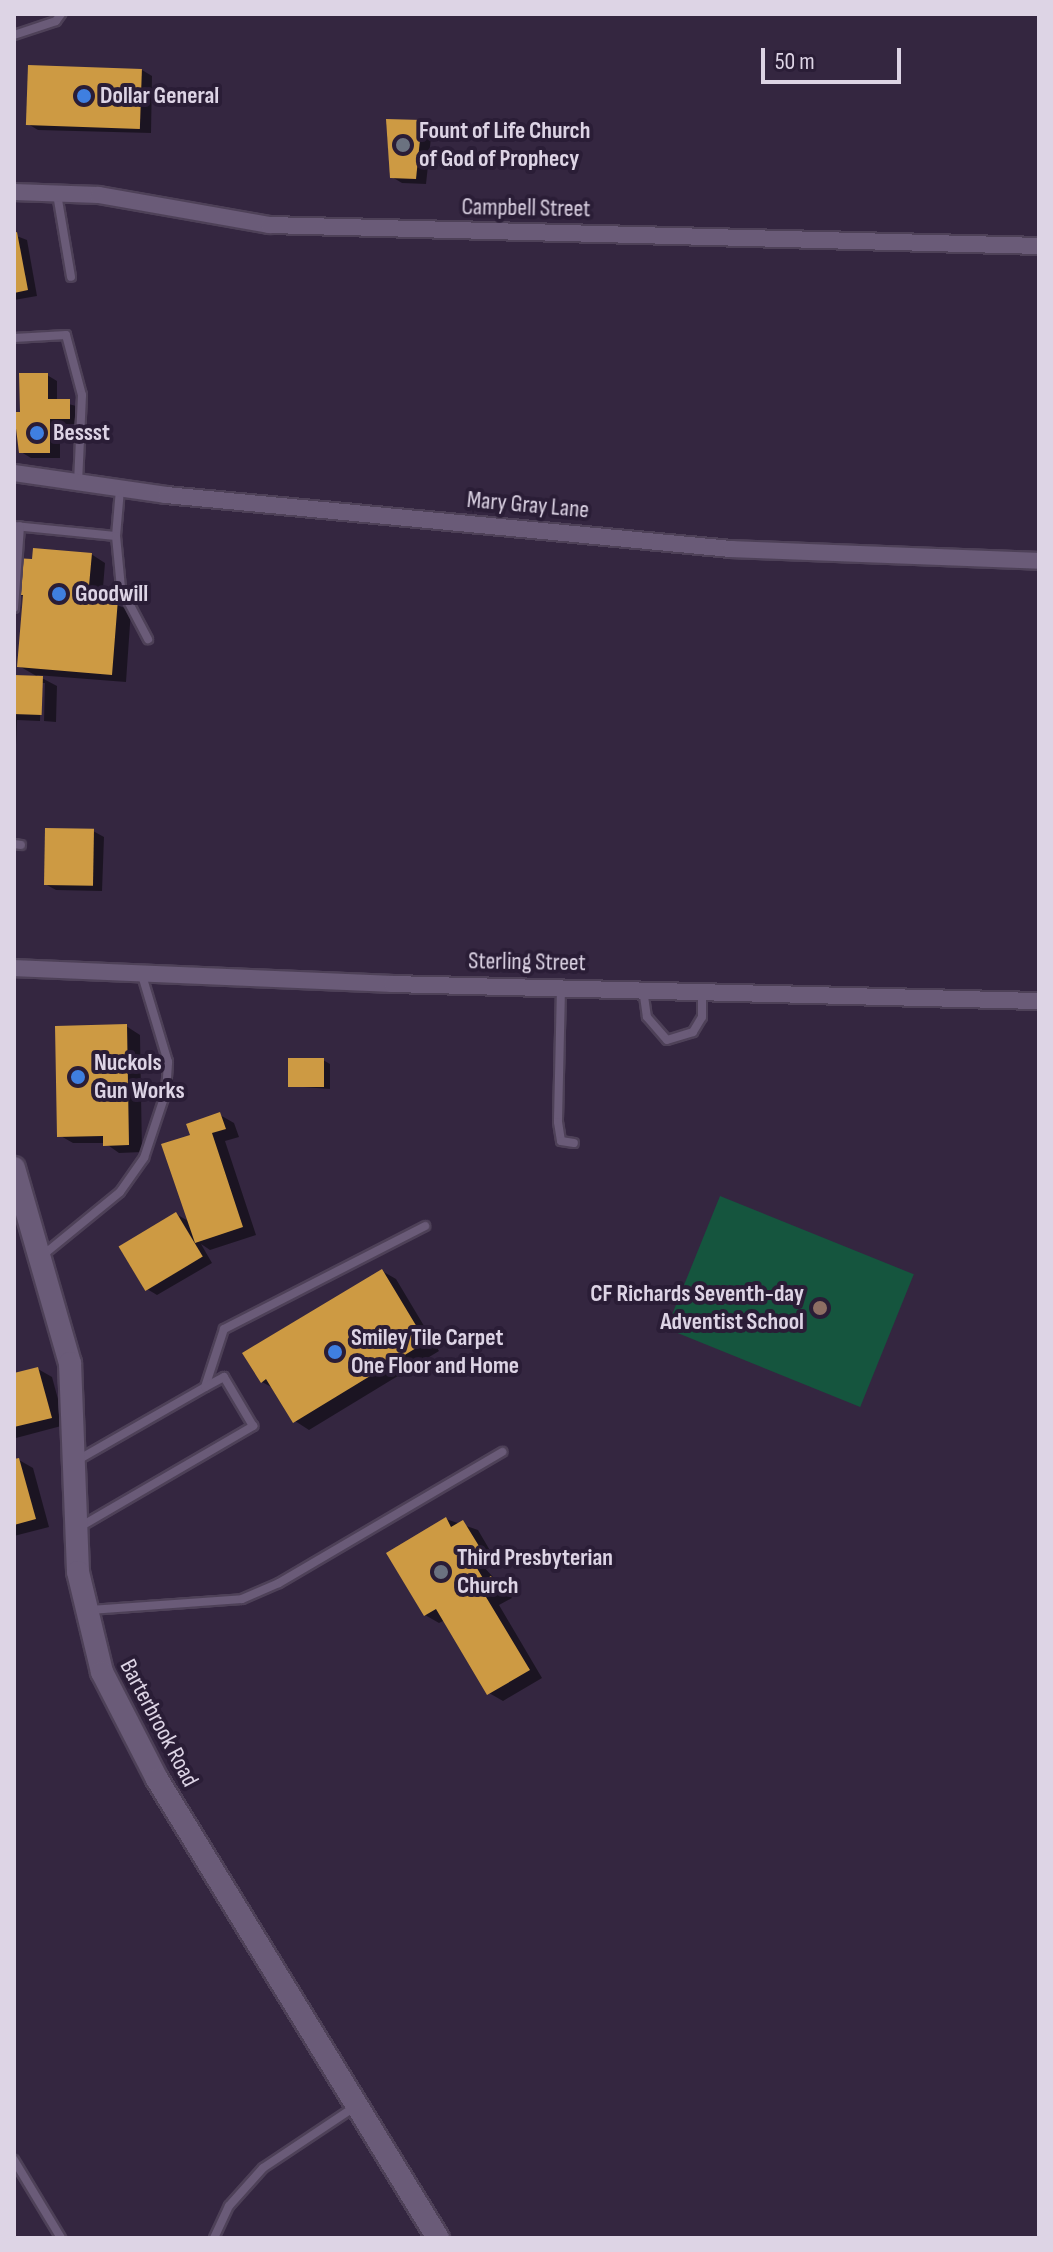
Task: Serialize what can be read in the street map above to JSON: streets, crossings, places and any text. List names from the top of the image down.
{
  "streets": {
    "street": [
      "Campbell Street",
      "Mary Gray Lane",
      "Sterling Street",
      "Barterbrook Road"
    ]
  },
  "places": [
    "Dollar General",
    "Fount of Life Church of God of Prophecy",
    "Bessst",
    "Goodwill",
    "Nuckols Gun Works",
    "CF Richards Seventh-day Adventist School",
    "Smiley Tile Carpet One Floor and Home",
    "Third Presbyterian Church"
  ],
  "scale_bar": "50 m"
}
